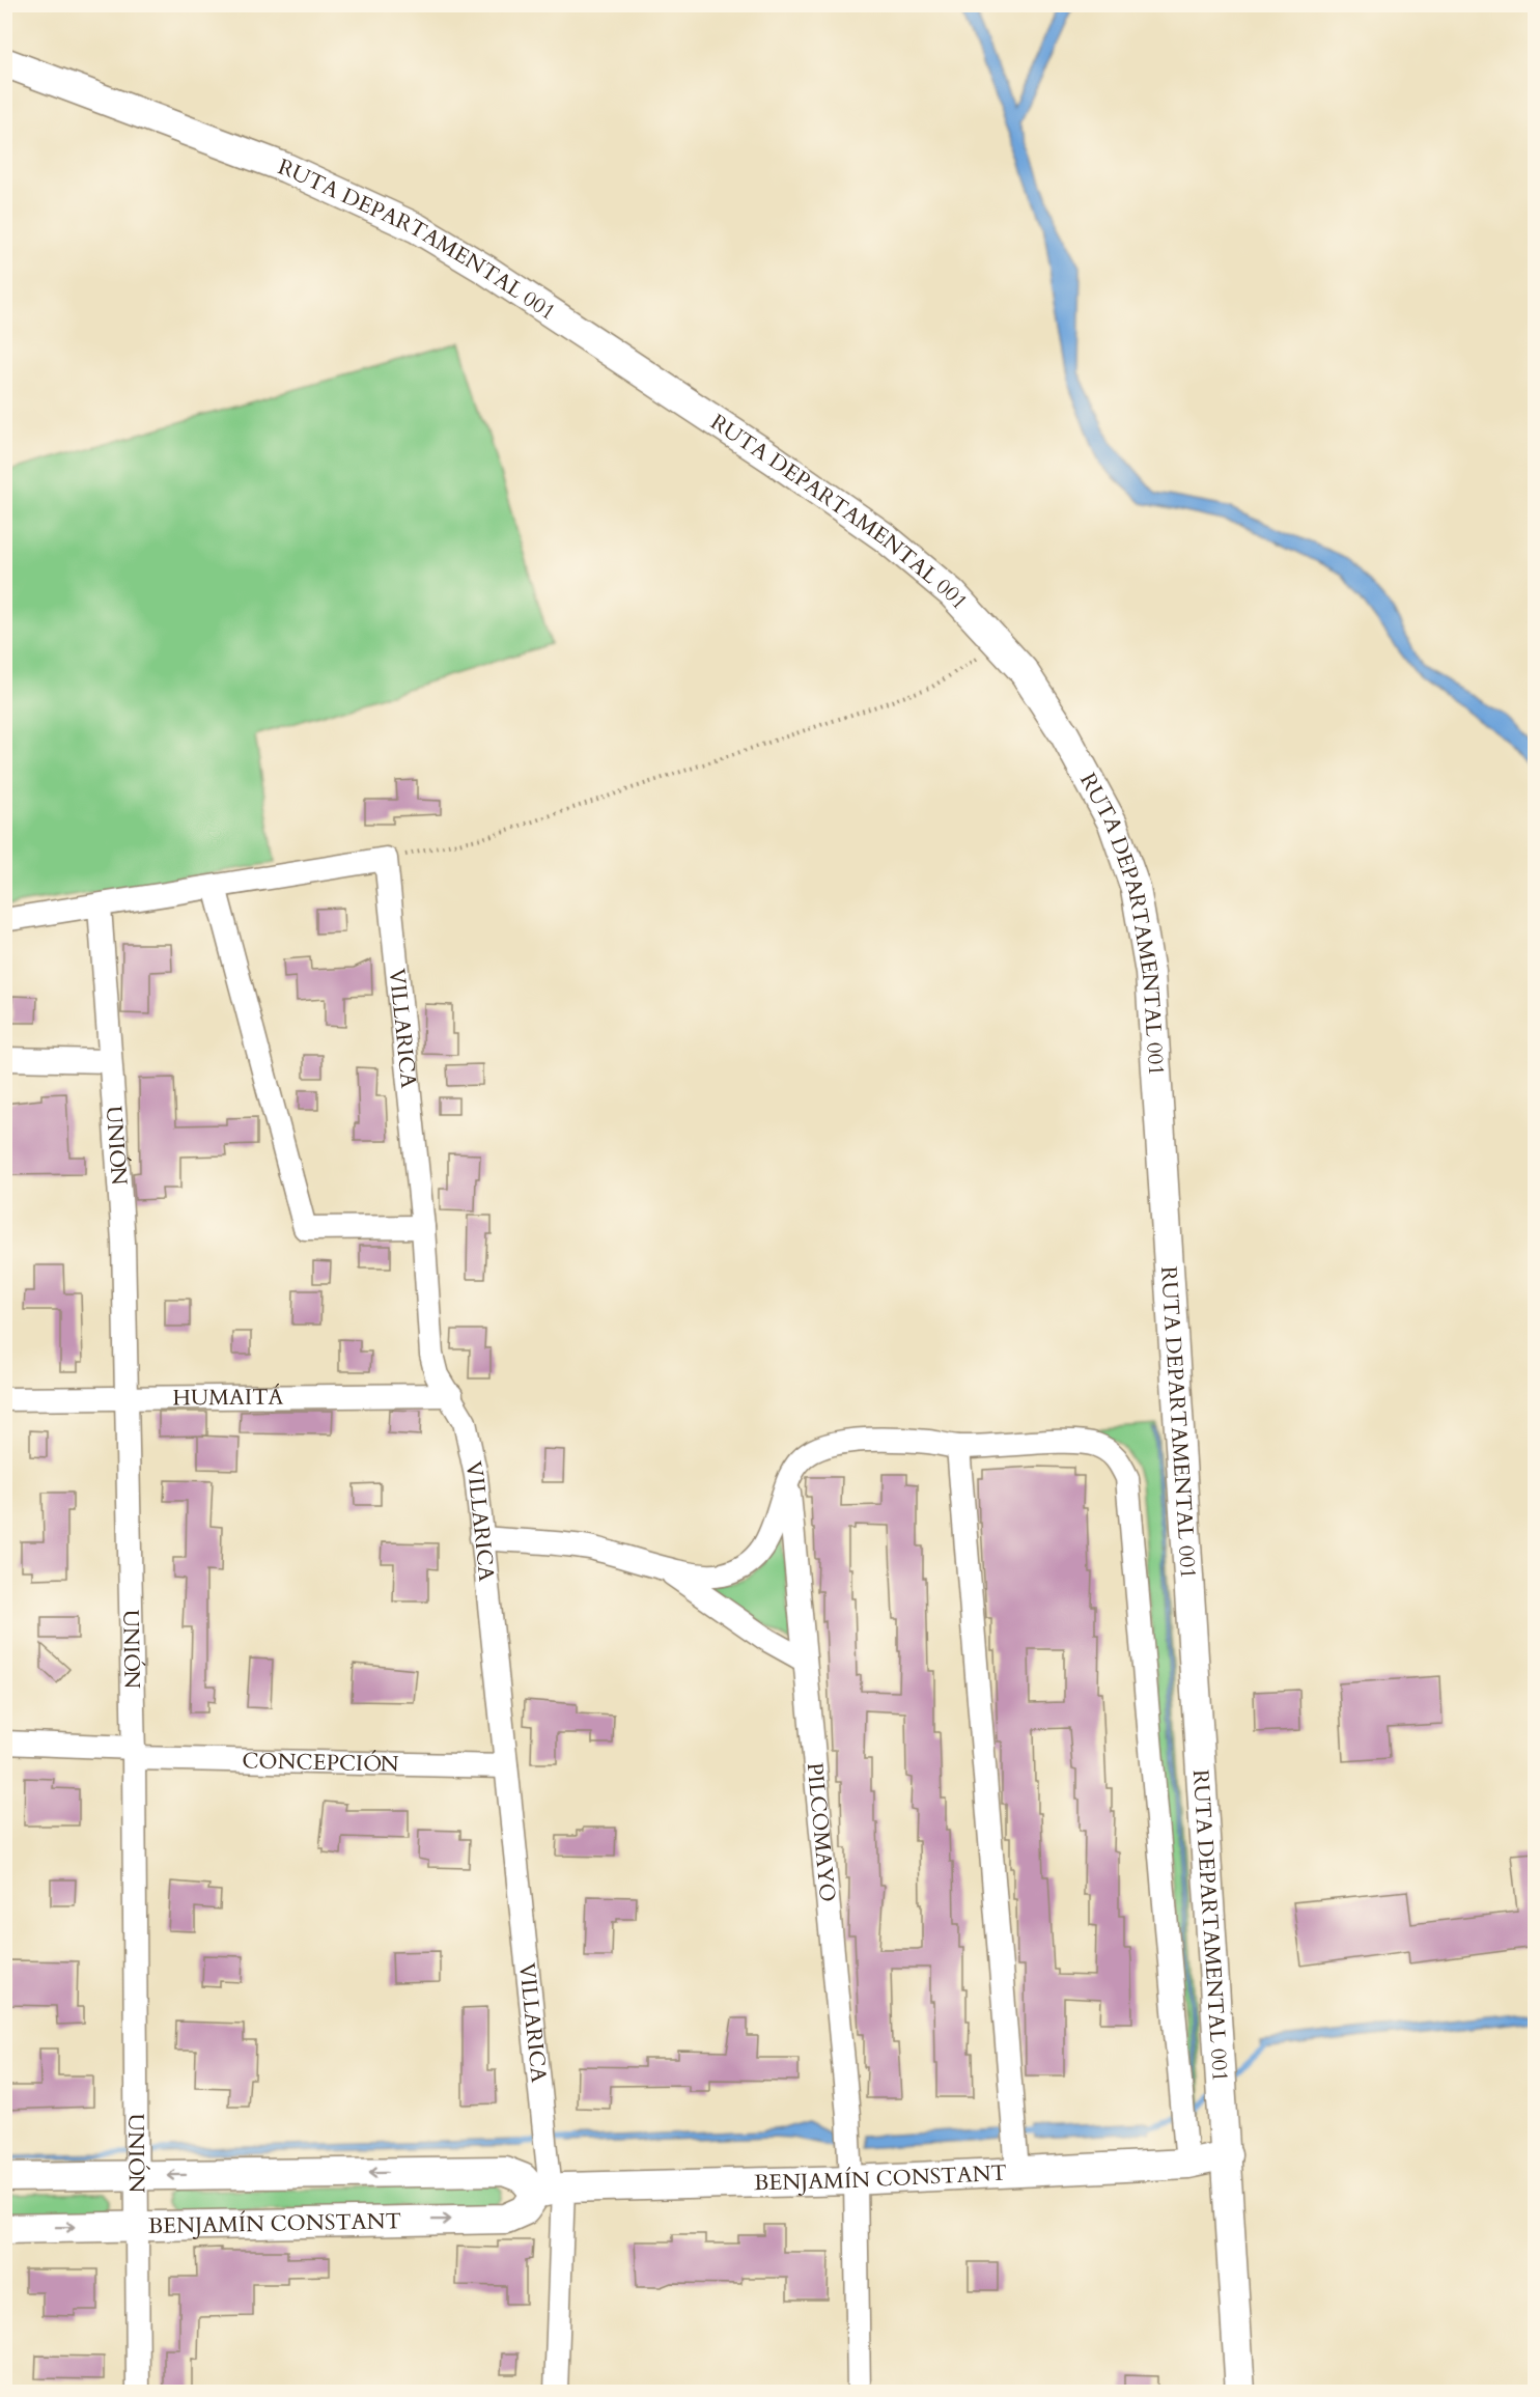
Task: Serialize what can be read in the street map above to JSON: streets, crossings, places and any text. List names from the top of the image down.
{
  "streets": {
    "street": [
      "RUTA DEPARTAMENTAL 001",
      "VILLARICA",
      "UNIÓN",
      "HUMAITÁ",
      "CONCEPCIÓN",
      "PILCOMAYO",
      "BENJAMÍN CONSTANT"
    ]
  },
  "crossings": [
    ["RUTA DEPARTAMENTAL 001", "BENJAMÍN CONSTANT"],
    ["VILLARICA", "HUMAITÁ"],
    ["VILLARICA", "CONCEPCIÓN"],
    ["VILLARICA", "BENJAMÍN CONSTANT"],
    ["UNIÓN", "HUMAITÁ"],
    ["UNIÓN", "CONCEPCIÓN"],
    ["UNIÓN", "BENJAMÍN CONSTANT"],
    ["PILCOMAYO", "BENJAMÍN CONSTANT"]
  ]
}
